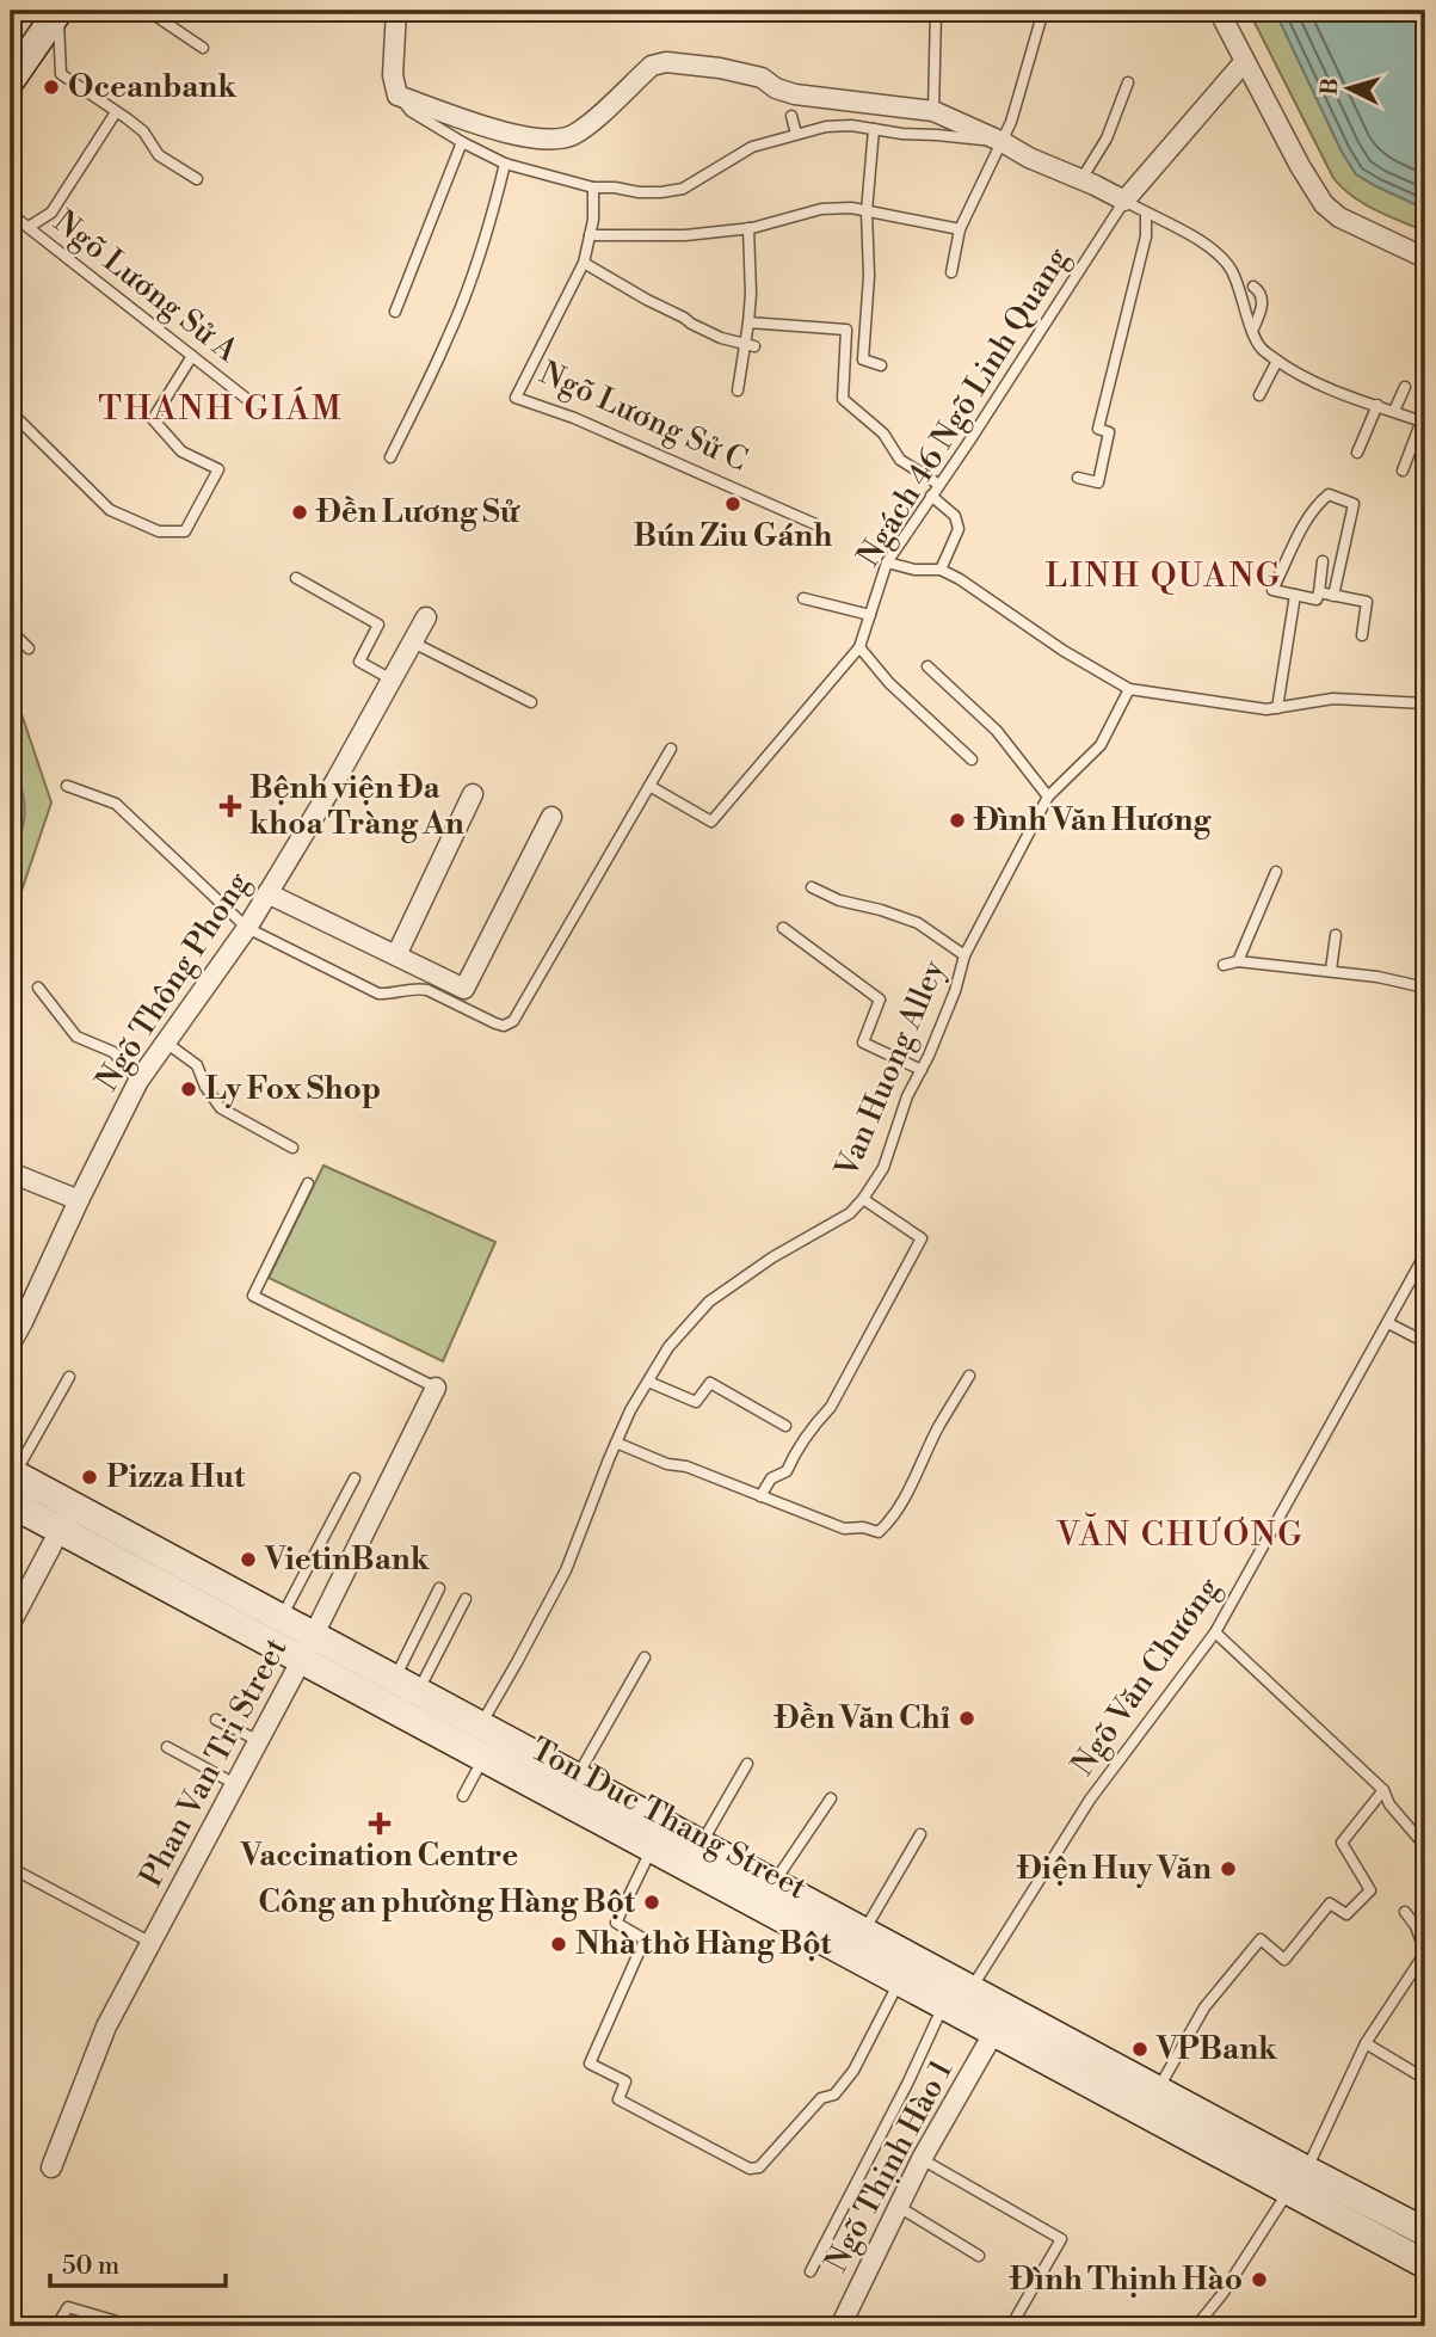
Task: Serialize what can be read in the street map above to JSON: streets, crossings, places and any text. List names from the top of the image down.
{
  "streets": {
    "main road": ["Ton Duc Thang Street"],
    "street": ["Ngõ Thông Phong", "Phan Van Tri Street", "Ngõ Thịnh Hào 1"],
    "lane": [
      "Ngõ Lương Sử A",
      "Ngách 46 Ngõ Linh Quang",
      "Ngõ Lương Sử C",
      "Van Huong Alley",
      "Ngõ Văn Chương"
    ]
  },
  "crossings": [
    ["Van Huong Alley", "Ton Duc Thang Street"],
    ["Ngõ Văn Chương", "Ton Duc Thang Street"],
    ["Phan Van Tri Street", "Ton Duc Thang Street"],
    ["Ton Duc Thang Street", "Ngõ Thịnh Hào 1"]
  ],
  "districts": ["THANH GIÁM", "LINH QUANG", "VĂN CHƯƠNG"],
  "places": {
    "other": [
      "Oceanbank",
      "Bún Ziu Gánh",
      "Đền Lương Sử",
      "Đình Văn Hương",
      "Ly Fox Shop",
      "Pizza Hut",
      "VietinBank",
      "Đền Văn Chỉ",
      "Điện Huy Văn",
      "Công an phường Hàng Bột",
      "Nhà thờ Hàng Bột",
      "VPBank",
      "Đình Thịnh Hào"
    ],
    "health": ["Bệnh viện Đa khoa Tràng An", "Vaccination Centre"]
  },
  "scale_bar": "50 m",
  "north": "left"
}
